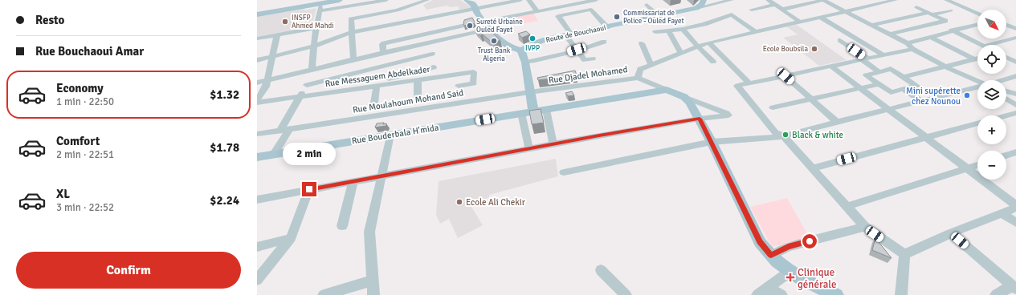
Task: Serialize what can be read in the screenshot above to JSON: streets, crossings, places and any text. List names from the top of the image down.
{
  "streets": {
    "main road": ["Route de Bouchaoui", "Rue Bouderbala H'mida"],
    "street": ["Rue Djadel Mohamed", "Rue Messaguem Abdelkader", "Rue Moulahoum Mohand Said"]
  },
  "crossings": [
    ["Rue Djadel Mohamed", "Rue Moulahoum Mohand Said"],
    ["Rue Djadel Mohamed", "Rue Bouderbala H'mida"]
  ],
  "places": {
    "other": [
      "Commissariat de Police - Ouled Fayet",
      "INSFP Ahmed Mahdi",
      "Sureté Urbaine Ouled Fayet",
      "IVPP",
      "Trust Bank Algeria",
      "Ecole Boubsila",
      "Mini supérette chez Nounou",
      "Black & white",
      "Ecole Ali Chekir"
    ],
    "health": ["Clinique générale"]
  },
  "north": "bottom right",
  "page": {
    "banner": ["Resto", "Rue Bouchaoui Amar"],
    "map_buttons": ["+", "−"],
    "list": [
      {
        "name": "Economy",
        "note": "1 min · 22:50",
        "value": "$1.32"
      },
      {
        "name": "Comfort",
        "note": "2 min · 22:51",
        "value": "$1.78"
      },
      {
        "name": "XL",
        "note": "3 min · 22:52",
        "value": "$2.24"
      }
    ],
    "bubble": "2 min",
    "buttons": "Confirm"
  }
}
